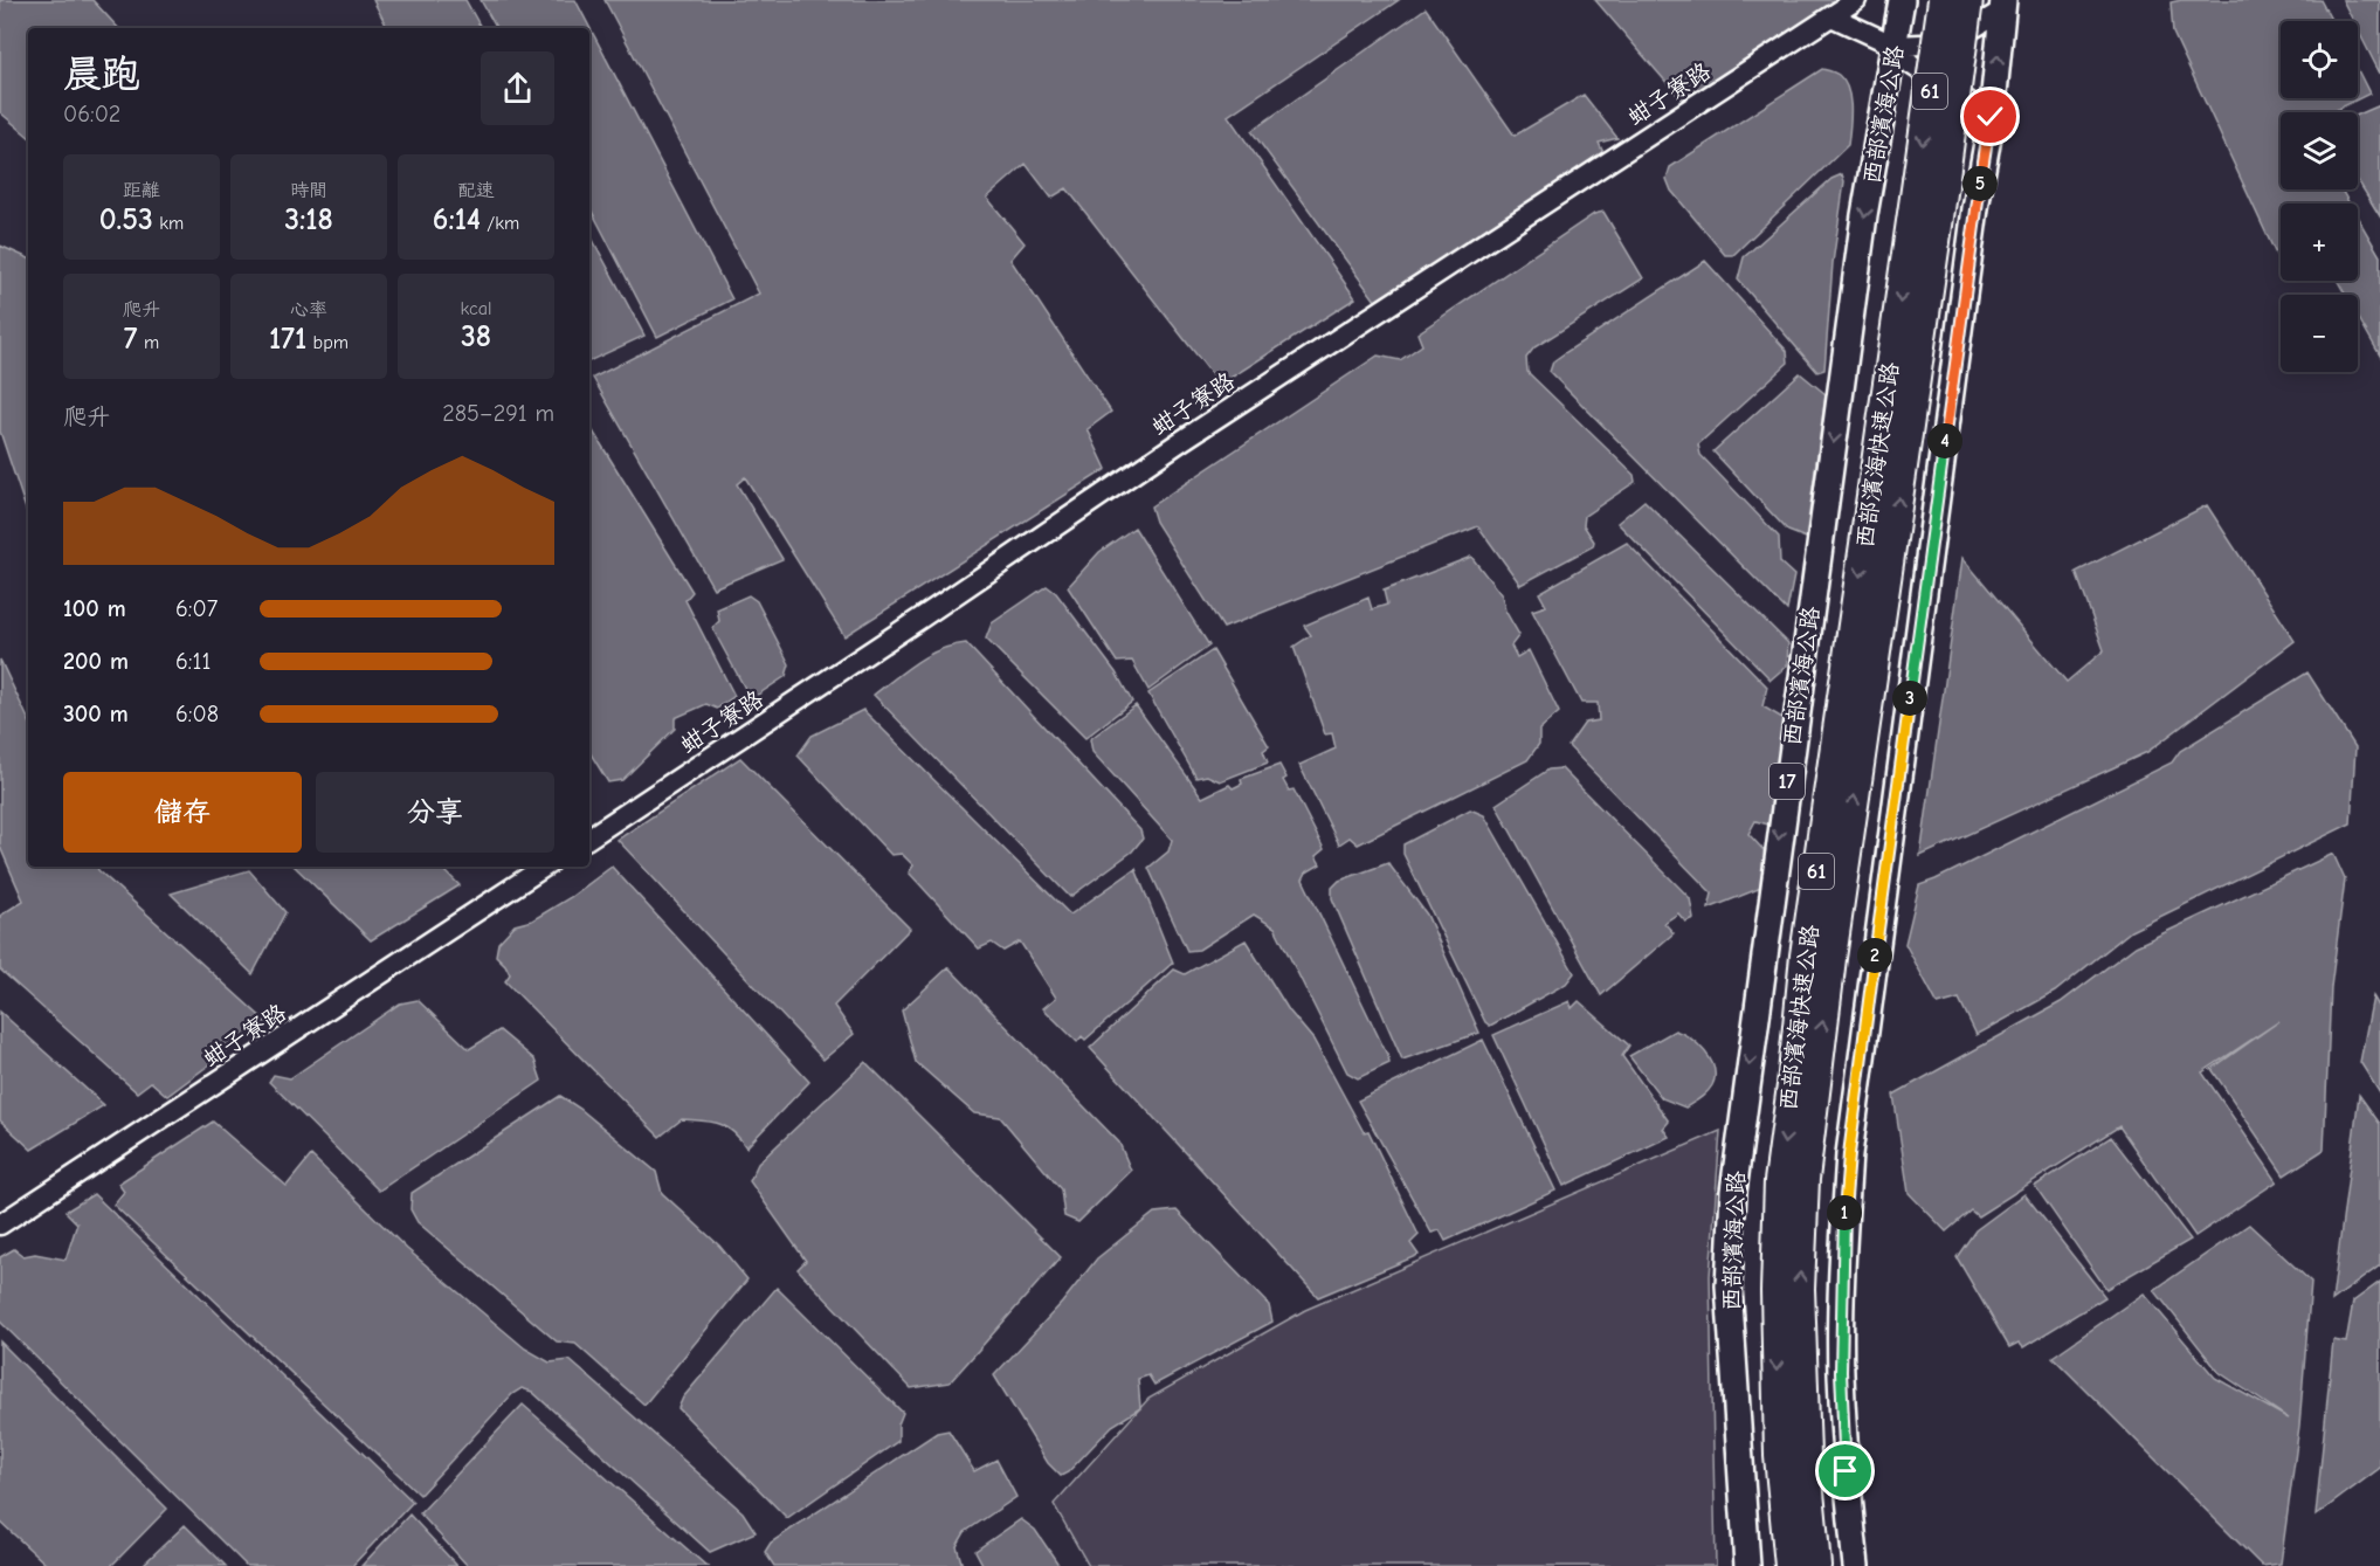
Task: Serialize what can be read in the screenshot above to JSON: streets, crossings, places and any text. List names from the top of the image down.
{
  "streets": {
    "highway": ["61", "西部濱海快速公路"],
    "main road": ["西部濱海公路", "17"],
    "street": ["蚶子寮路"]
  },
  "crossings": [
    ["61", "西部濱海快速公路"]
  ],
  "page": {
    "map_buttons": ["+", "−"],
    "heading": ["晨跑", "06:02"],
    "stats": [
      ["距離", "0.53 km"],
      ["時間", "3:18"],
      ["配速", "6:14 /km"],
      ["爬升", "7 m"],
      ["心率", "171 bpm"],
      ["kcal", "38"]
    ],
    "pins": [
      "5",
      "4",
      "3",
      "2",
      "1"
    ],
    "chart": ["爬升", "285–291 m"],
    "list": [
      {
        "name": "100 m",
        "note": "6:07"
      },
      {
        "name": "200 m",
        "note": "6:11"
      },
      {
        "name": "300 m",
        "note": "6:08"
      }
    ],
    "buttons": ["儲存", "分享"]
  }
}
